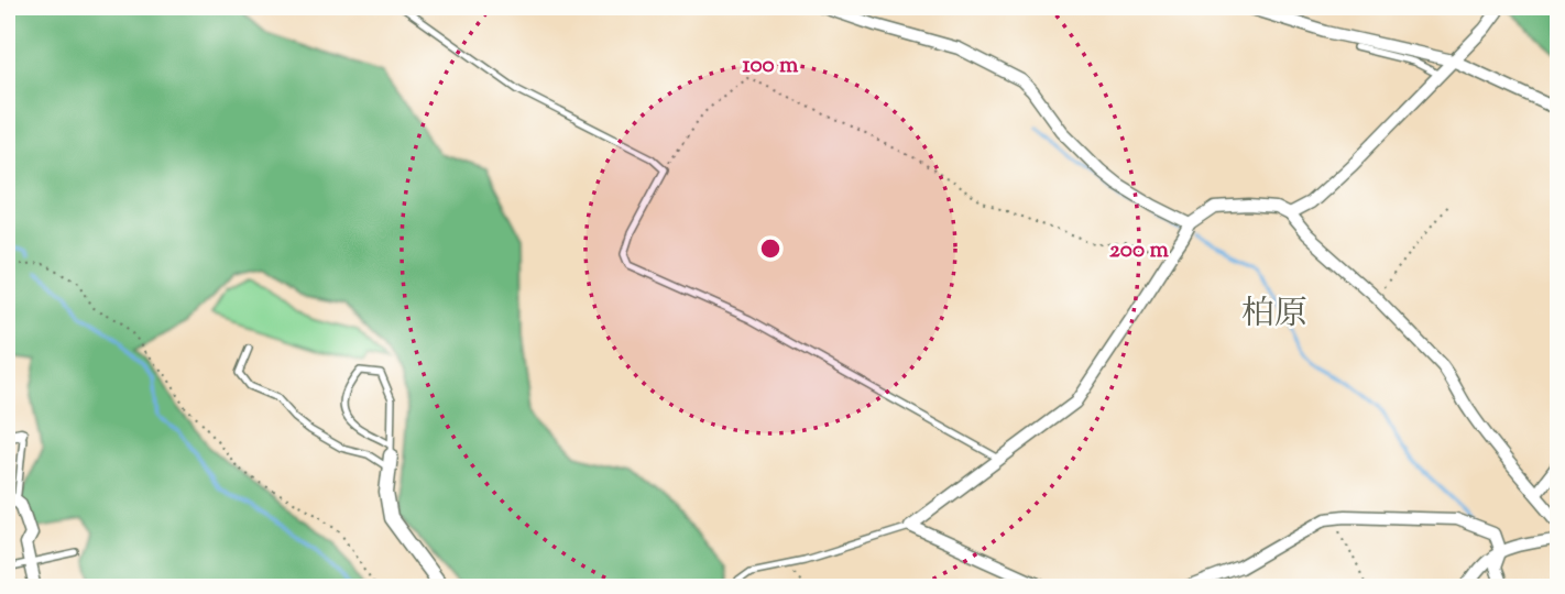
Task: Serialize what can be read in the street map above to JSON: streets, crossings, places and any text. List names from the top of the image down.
{
  "districts": ["柏原"],
  "rings": ["100 m", "200 m"]
}
